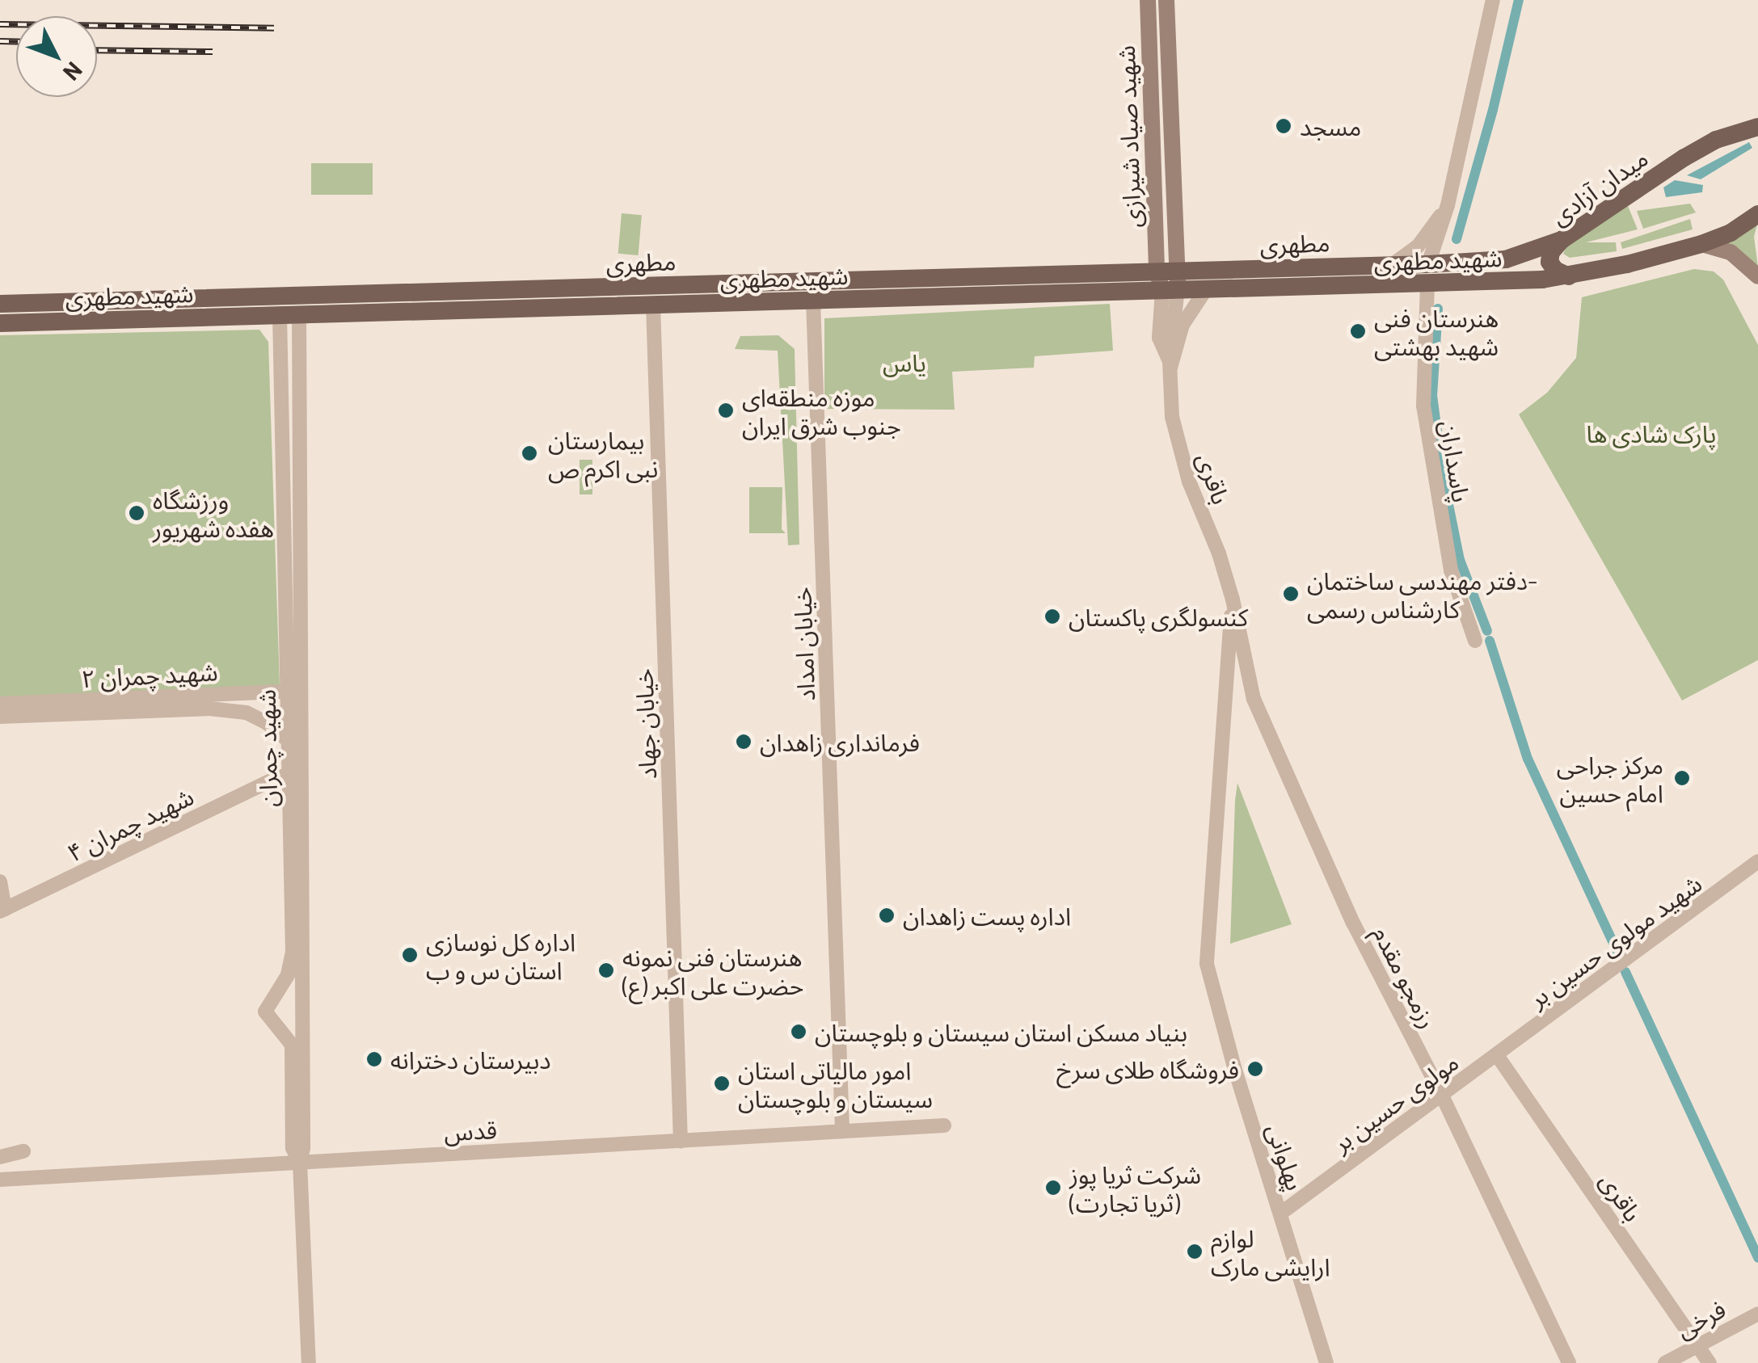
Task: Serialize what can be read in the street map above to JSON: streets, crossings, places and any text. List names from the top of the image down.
{
  "streets": {
    "main road": [
      "شهید صیاد شیرازی",
      "میدان آزادی",
      "مطهری",
      "شهید مطهری"
    ],
    "street": [
      "پاسداران",
      "باقری",
      "خیابان امداد",
      "شهید چمران ۲",
      "خیابان جهاد",
      "شهید چمران",
      "شهید چمران ۴",
      "شهید مولوی حسین بر",
      "رزمجو مقدم",
      "مولوی حسین بر",
      "قدس",
      "پهلوانی",
      "فرخی"
    ]
  },
  "crossings": [
    ["شهید صیاد شیرازی", "مطهری"],
    ["شهید صیاد شیرازی", "شهید مطهری"],
    ["میدان آزادی", "شهید مطهری"],
    ["مطهری", "شهید مطهری"],
    ["مطهری", "خیابان امداد"],
    ["شهید مطهری", "پاسداران"],
    ["شهید مطهری", "خیابان امداد"],
    ["شهید مطهری", "خیابان جهاد"],
    ["شهید مطهری", "شهید چمران"],
    ["باقری", "شهید مولوی حسین بر"],
    ["باقری", "رزمجو مقدم"],
    ["باقری", "مولوی حسین بر"],
    ["باقری", "پهلوانی"],
    ["باقری", "فرخی"],
    ["خیابان امداد", "قدس"],
    ["شهید چمران ۲", "شهید چمران"],
    ["خیابان جهاد", "قدس"],
    ["شهید چمران", "قدس"],
    ["شهید مولوی حسین بر", "مولوی حسین بر"],
    ["رزمجو مقدم", "مولوی حسین بر"],
    ["رزمجو مقدم", "پهلوانی"],
    ["مولوی حسین بر", "پهلوانی"]
  ],
  "parks": ["یاس", "پارک شادی ها"],
  "places": [
    "مسجد",
    "هنرستان فنی شهید بهشتی",
    "موزه منطقه‌ای جنوب شرق ایران",
    "بیمارستان نبی اکرم ص",
    "ورزشگاه هفده شهریور",
    "دفتر مهندسی ساختمان- کارشناس رسمی",
    "کنسولگری پاکستان",
    "فرمانداری زاهدان",
    "مرکز جراحی امام حسین",
    "اداره پست زاهدان",
    "اداره کل نوسازی استان س و ب",
    "هنرستان فنی نمونه حضرت علی اکبر (ع)",
    "بنیاد مسکن استان سیستان و بلوچستان",
    "دبیرستان دخترانه",
    "فروشگاه طلای سرخ",
    "امور مالیاتی استان سیستان و بلوچستان",
    "شرکت ثریا پوز (ثریا تجارت)",
    "لوازم ارایشی مارک"
  ],
  "north": "bottom right"
}
